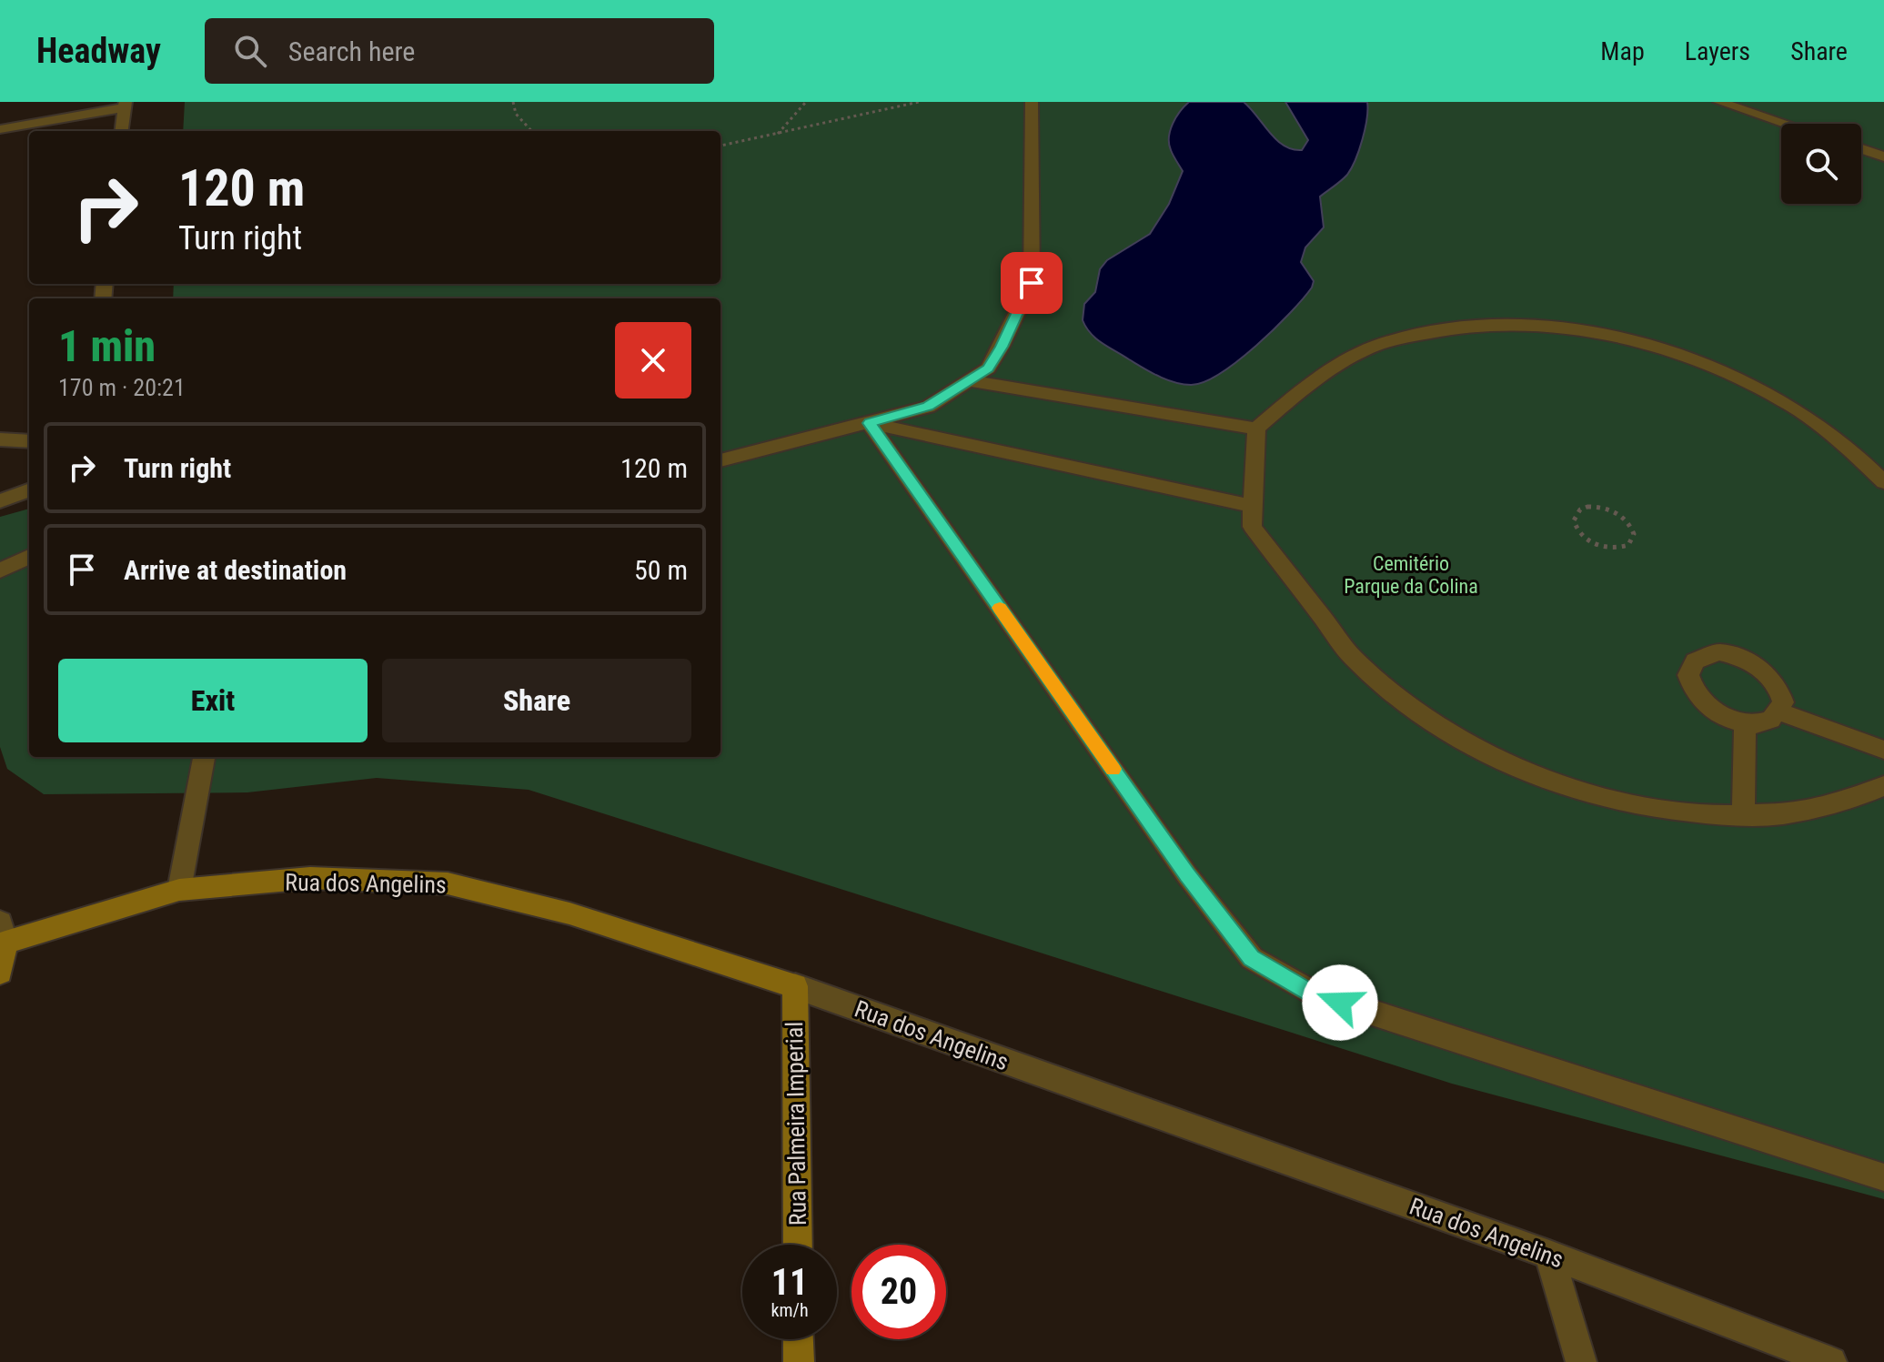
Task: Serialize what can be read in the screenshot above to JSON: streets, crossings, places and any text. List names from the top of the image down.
{
  "streets": {
    "street": ["Rua dos Angelins", "Rua Palmeira Imperial"]
  },
  "crossings": [
    ["Rua dos Angelins", "Rua Palmeira Imperial"]
  ],
  "parks": ["Cemitério Parque da Colina"],
  "page": {
    "header": "Headway",
    "search": "Search here",
    "nav": ["Map", "Layers", "Share"],
    "turn": ["120 m", "Turn right"],
    "heading": ["1 min", "170 m · 20:21"],
    "list": [
      {
        "name": "Turn right",
        "value": "120 m"
      },
      {
        "name": "Arrive at destination",
        "value": "50 m"
      }
    ],
    "buttons": ["Exit", "Share"],
    "speed": "11 km/h",
    "limit": "20"
  }
}
